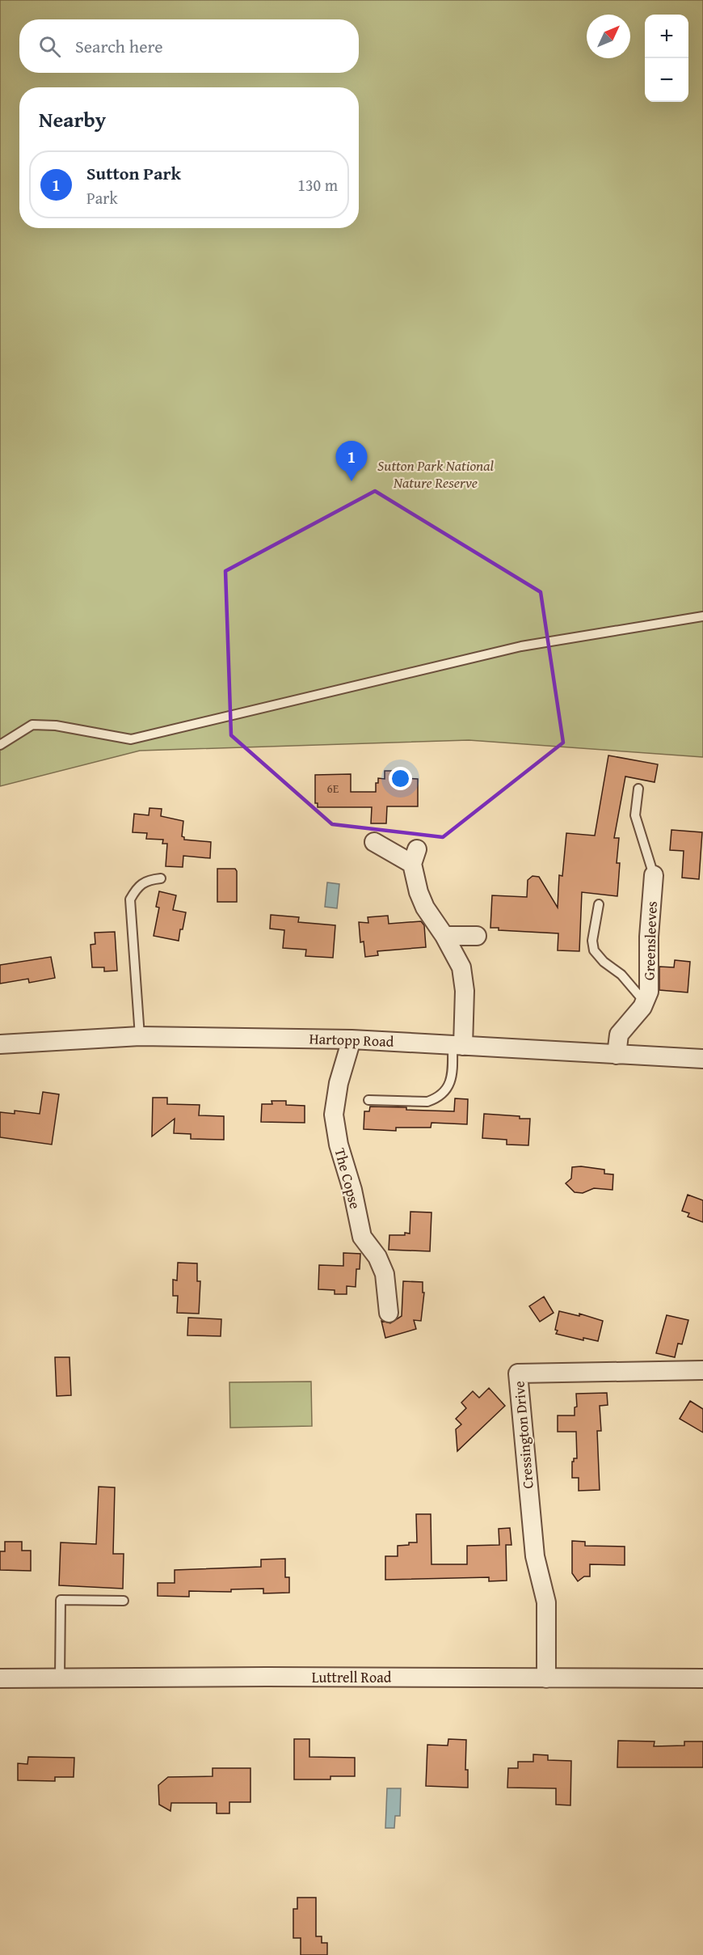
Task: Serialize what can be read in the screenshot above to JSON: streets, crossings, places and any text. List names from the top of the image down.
{
  "streets": {
    "street": [
      "Greensleeves",
      "Hartopp Road",
      "The Copse",
      "Cressington Drive",
      "Luttrell Road"
    ]
  },
  "crossings": [
    ["Greensleeves", "Hartopp Road"],
    ["Hartopp Road", "The Copse"],
    ["Cressington Drive", "Luttrell Road"]
  ],
  "parks": ["Sutton Park National Nature Reserve"],
  "house_numbers": ["6E"],
  "north": "top right",
  "page": {
    "map_buttons": ["+", "−"],
    "search": "Search here",
    "heading": "Nearby",
    "list": [
      {
        "mark": "1",
        "name": "Sutton Park",
        "note": "Park",
        "value": "130 m"
      }
    ],
    "pins": "1"
  }
}
